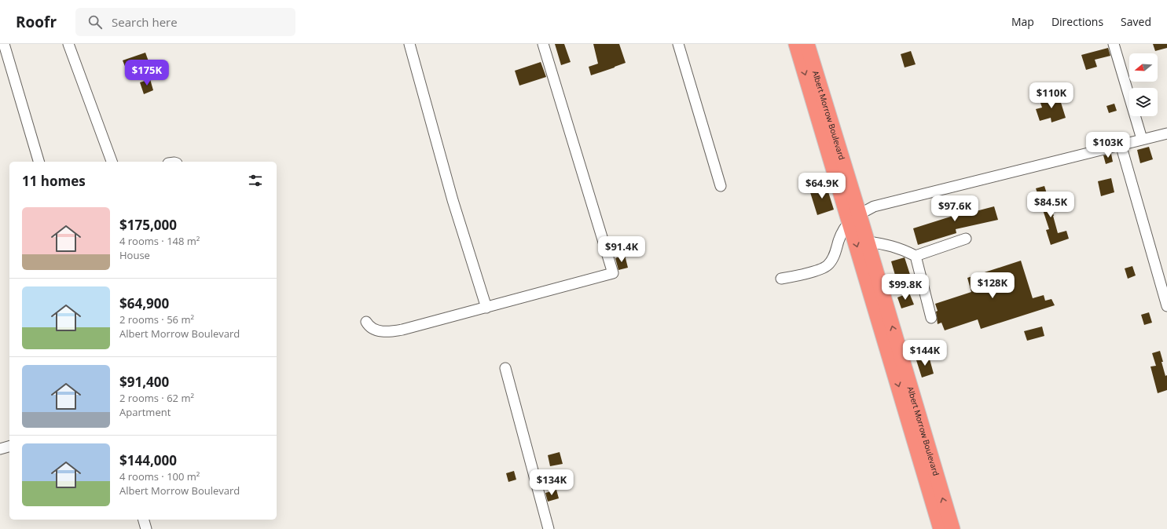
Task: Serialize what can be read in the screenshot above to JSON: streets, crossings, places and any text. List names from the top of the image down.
{
  "streets": {
    "highway": ["Albert Morrow Boulevard"]
  },
  "north": "left",
  "page": {
    "header": "Roofr",
    "search": "Search here",
    "nav": ["Map", "Directions", "Saved"],
    "price": [
      "$175K",
      "$110K",
      "$103K",
      "$64.9K",
      "$84.5K",
      "$97.6K",
      "$91.4K",
      "$128K",
      "$99.8K",
      "$144K",
      "$134K"
    ],
    "heading": "11 homes",
    "list": [
      {
        "name": "$175,000",
        "note": "4 rooms · 148 m² · House"
      },
      {
        "name": "$64,900",
        "note": "2 rooms · 56 m² · Albert Morrow Boulevard"
      },
      {
        "name": "$91,400",
        "note": "2 rooms · 62 m² · Apartment"
      },
      {
        "name": "$144,000",
        "note": "4 rooms · 100 m² · Albert Morrow Boulevard"
      }
    ]
  }
}
